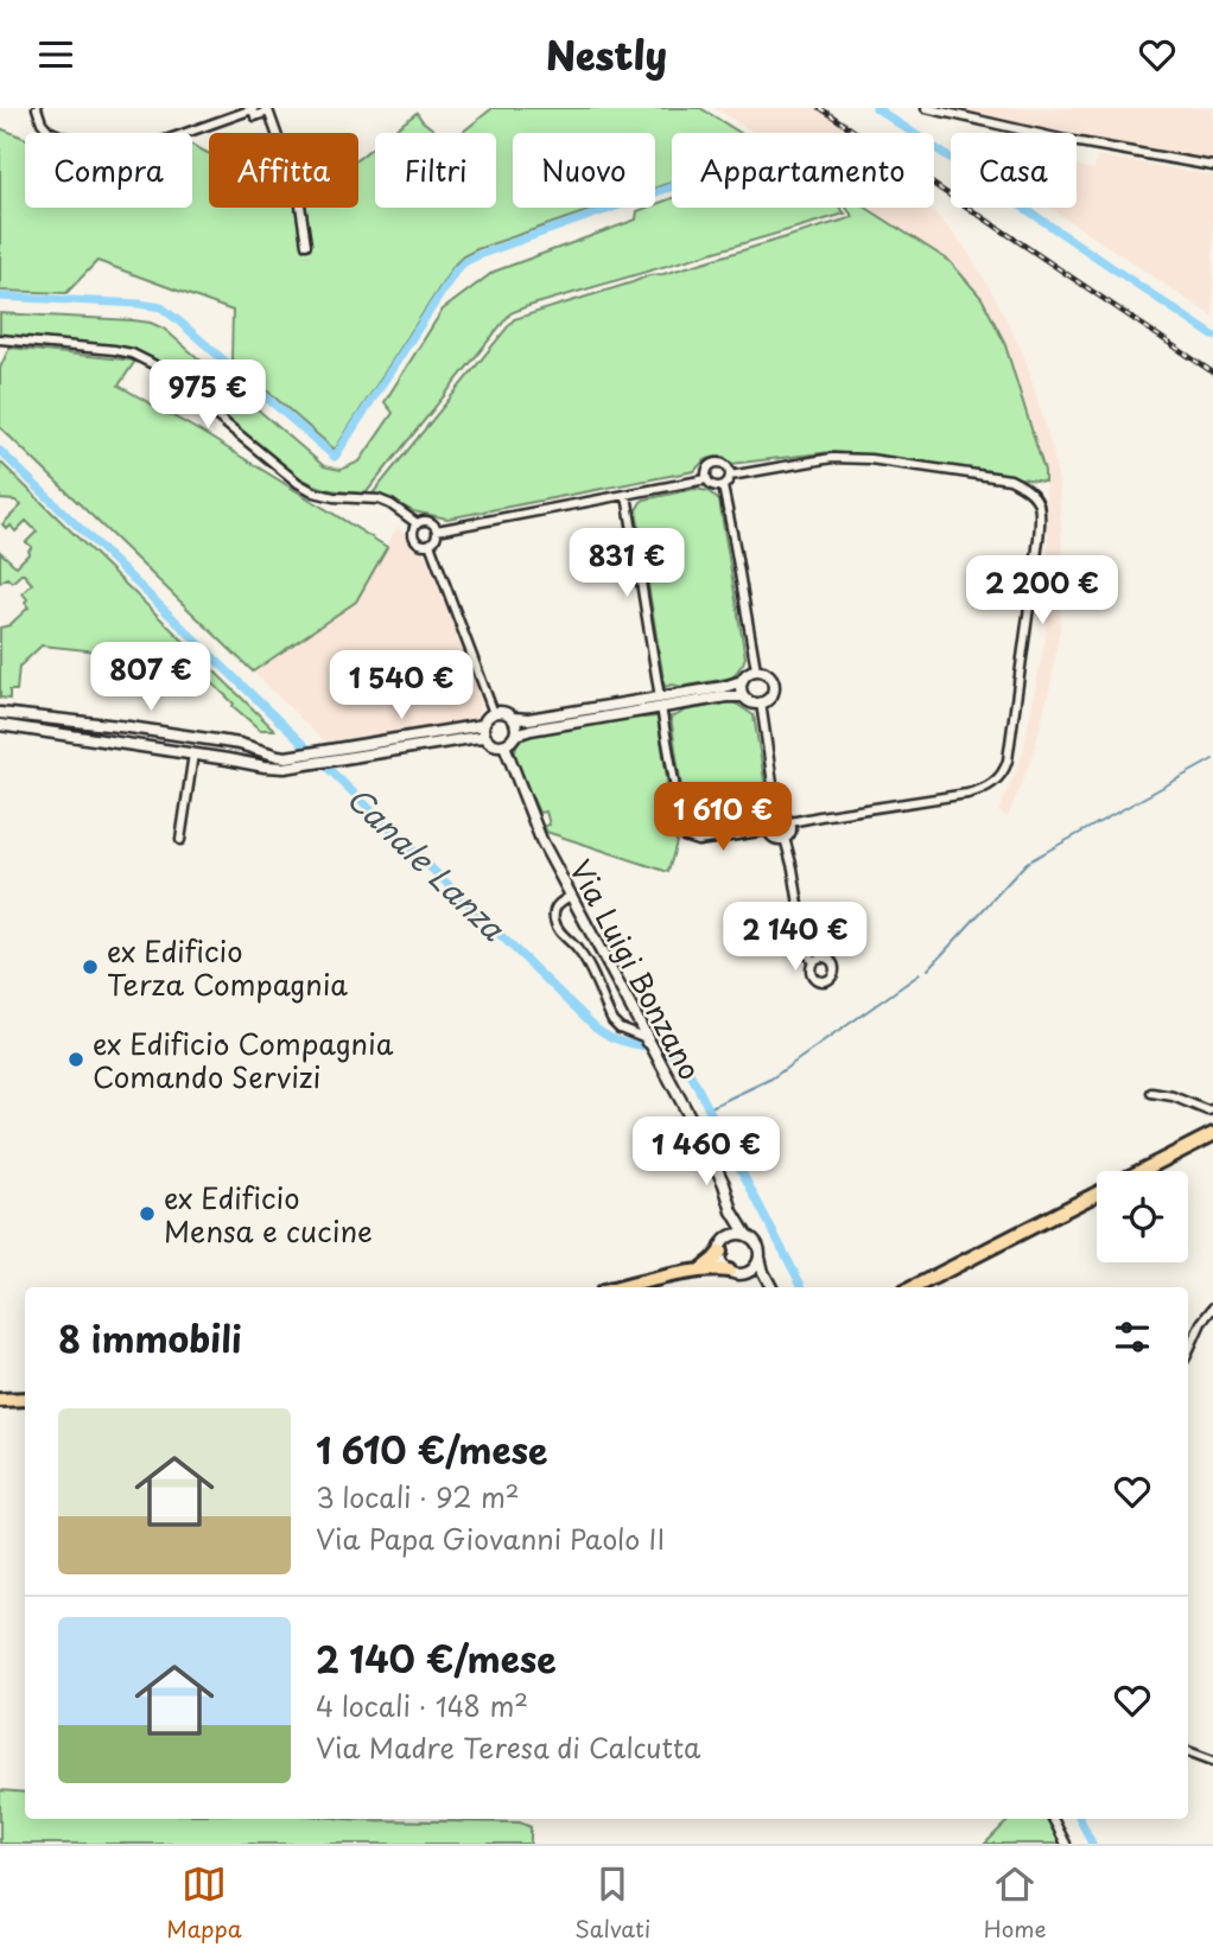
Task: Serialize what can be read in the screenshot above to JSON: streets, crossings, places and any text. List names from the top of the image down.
{
  "streets": {
    "street": ["Via Luigi Bonzano"]
  },
  "water": ["Canale Lanza"],
  "places": ["ex Edificio Terza Compagnia", "ex Edificio Compagnia Comando Servizi", "ex Edificio Mensa e cucine"],
  "page": {
    "header": "Nestly",
    "chip": [
      "Compra",
      "Affitta",
      "Filtri",
      "Nuovo",
      "Appartamento",
      "Casa"
    ],
    "price": [
      "975 €",
      "831 €",
      "2 200 €",
      "807 €",
      "1 540 €",
      "1 610 €",
      "2 140 €",
      "1 460 €"
    ],
    "heading": "8 immobili",
    "list": [
      {
        "name": "1 610 €/mese",
        "note": "3 locali · 92 m² · Via Papa Giovanni Paolo II"
      },
      {
        "name": "2 140 €/mese",
        "note": "4 locali · 148 m² · Via Madre Teresa di Calcutta"
      }
    ],
    "tabs": ["Mappa", "Salvati", "Home"]
  }
}
